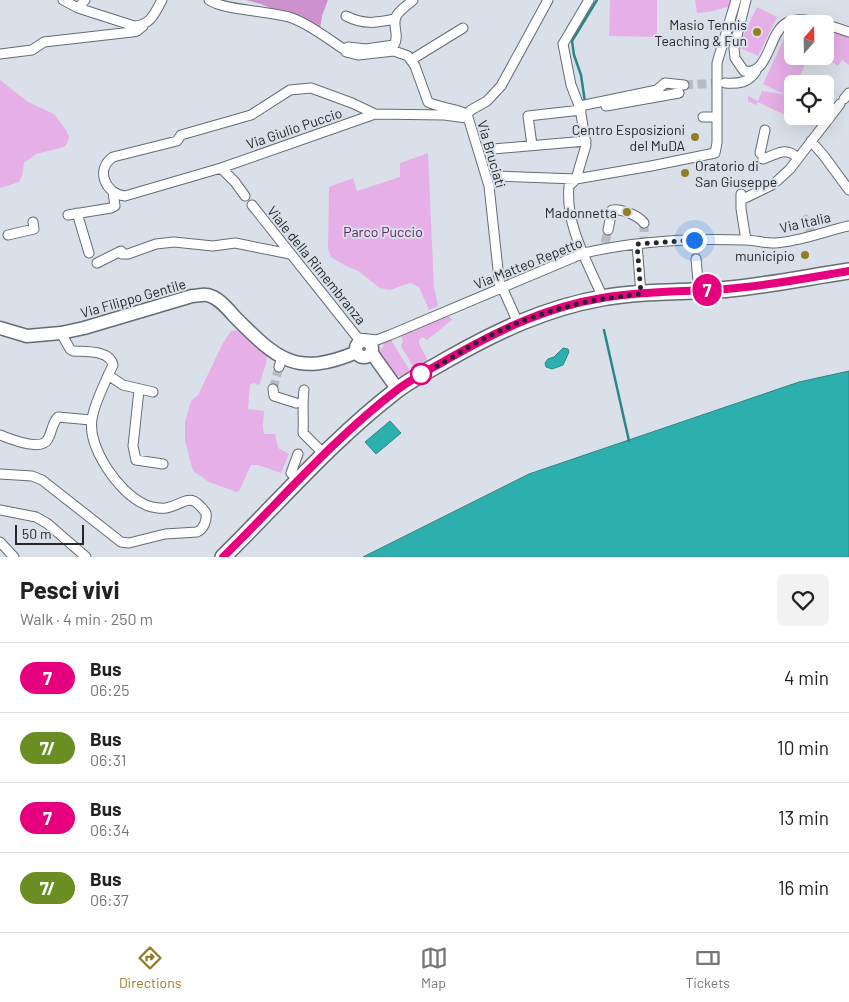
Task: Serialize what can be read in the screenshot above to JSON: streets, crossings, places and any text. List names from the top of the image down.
{
  "streets": {
    "street": [
      "Via Giulio Puccio",
      "Via Bruciati",
      "Via Italia",
      "Via Matteo Repetto",
      "Viale della Rimembranza",
      "Via Filippo Gentile"
    ]
  },
  "crossings": [
    ["Via Bruciati", "Via Matteo Repetto"],
    ["Via Italia", "Via Matteo Repetto"],
    ["Via Matteo Repetto", "Viale della Rimembranza"],
    ["Via Matteo Repetto", "Via Filippo Gentile"],
    ["Viale della Rimembranza", "Via Filippo Gentile"]
  ],
  "parks": ["Parco Puccio"],
  "places": [
    "Masio Tennis Teaching & Fun",
    "Centro Esposizioni del MuDA",
    "Oratorio di San Giuseppe",
    "Madonnetta",
    "municipio"
  ],
  "lines": ["bus line 7"],
  "scale_bar": "50 m",
  "north": "top",
  "page": {
    "on_map": "7",
    "scale": "50 m",
    "heading": ["Pesci vivi", "Walk · 4 min · 250 m"],
    "list": [
      {
        "mark": "7",
        "name": "Bus",
        "note": "06:25",
        "value": "4 min"
      },
      {
        "mark": "7/",
        "name": "Bus",
        "note": "06:31",
        "value": "10 min"
      },
      {
        "mark": "7",
        "name": "Bus",
        "note": "06:34",
        "value": "13 min"
      },
      {
        "mark": "7/",
        "name": "Bus",
        "note": "06:37",
        "value": "16 min"
      }
    ],
    "tabs": ["Directions", "Map", "Tickets"]
  }
}
